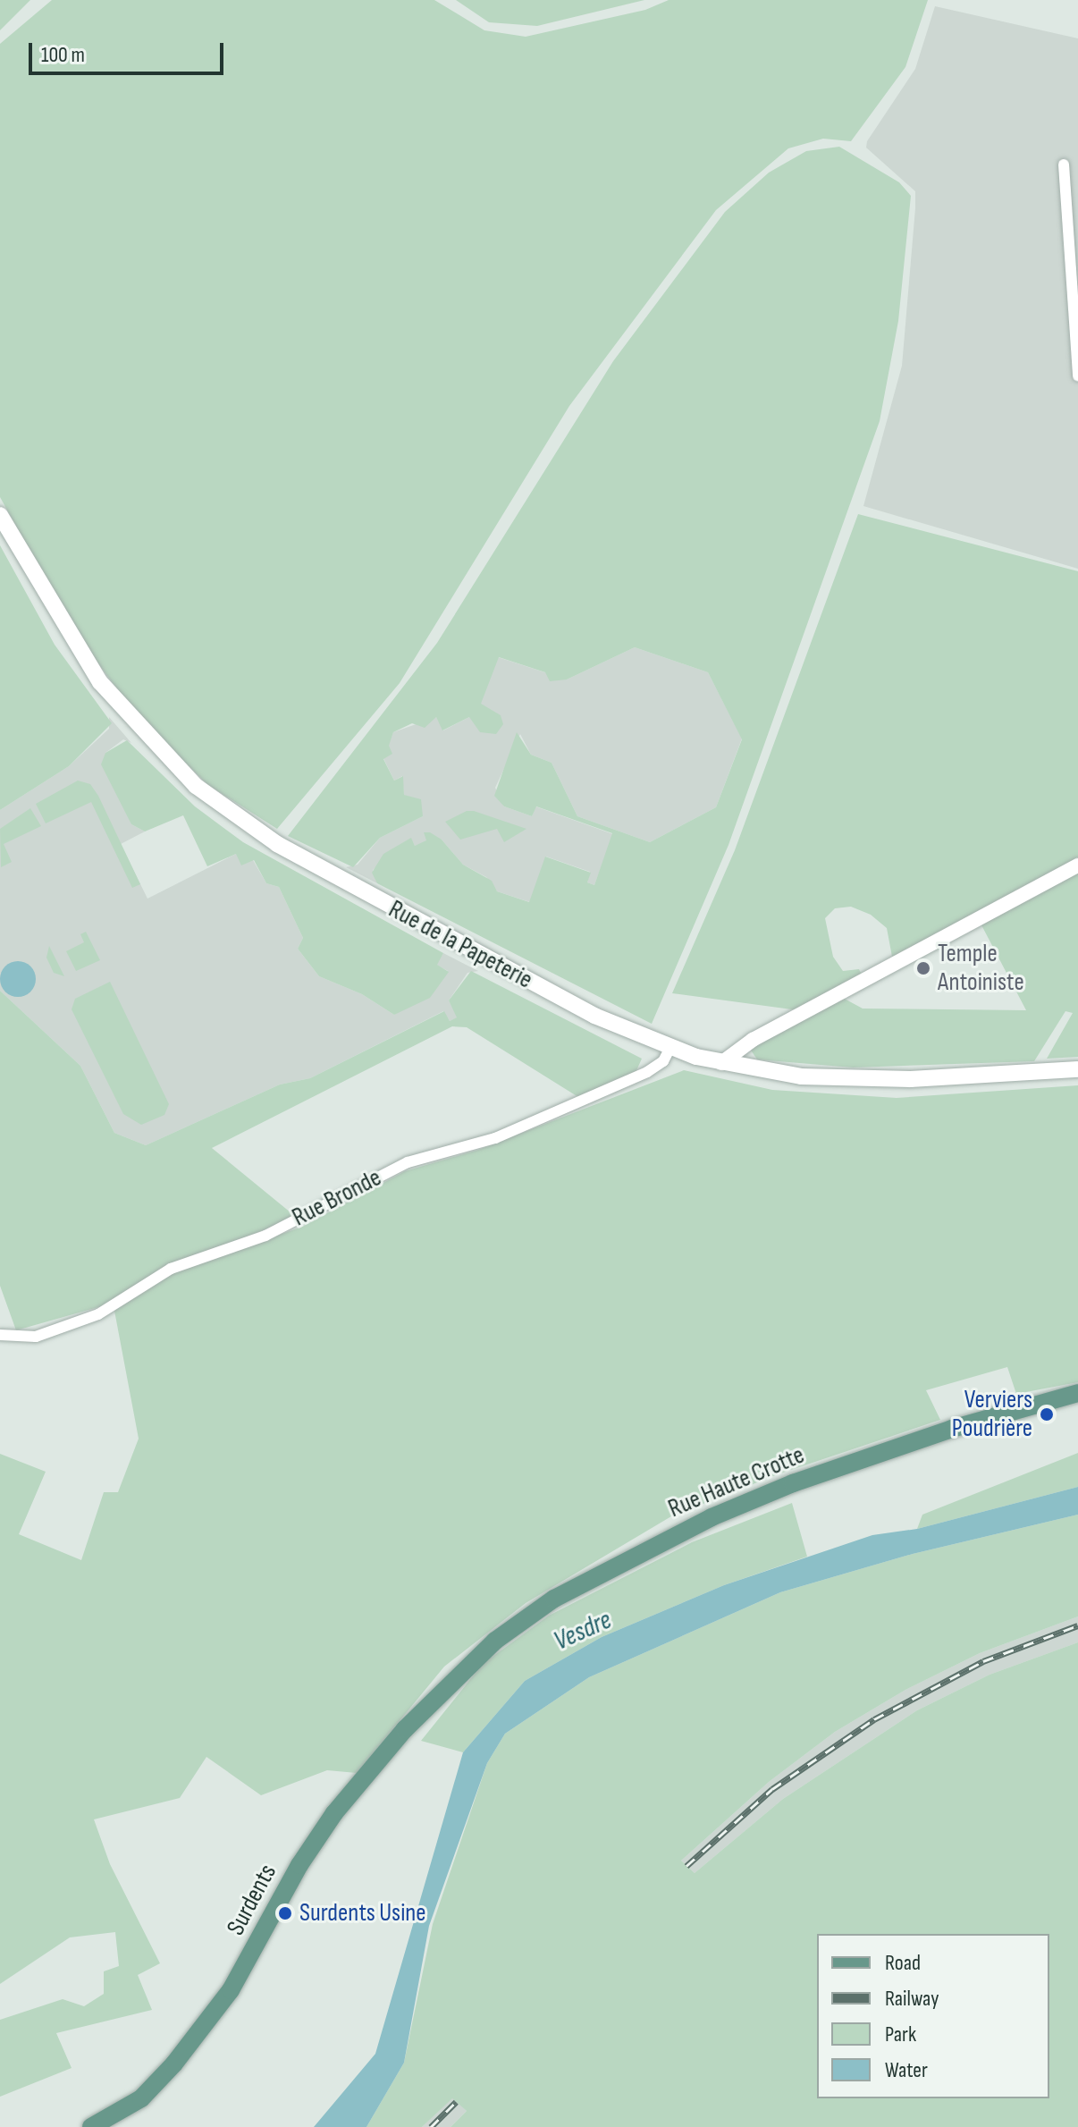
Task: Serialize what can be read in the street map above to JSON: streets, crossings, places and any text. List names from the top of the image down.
{
  "streets": {
    "main road": ["Rue de la Papeterie", "Rue Haute Crotte", "Surdents"],
    "street": ["Rue Bronde"]
  },
  "crossings": [
    ["Rue de la Papeterie", "Rue Bronde"],
    ["Rue Haute Crotte", "Surdents"]
  ],
  "water": ["Vesdre"],
  "places": ["Temple Antoiniste", "Verviers Poudrière", "Surdents Usine"],
  "legend": [
    "Road",
    "Railway",
    "Park",
    "Water"
  ],
  "scale_bar": "100 m"
}
